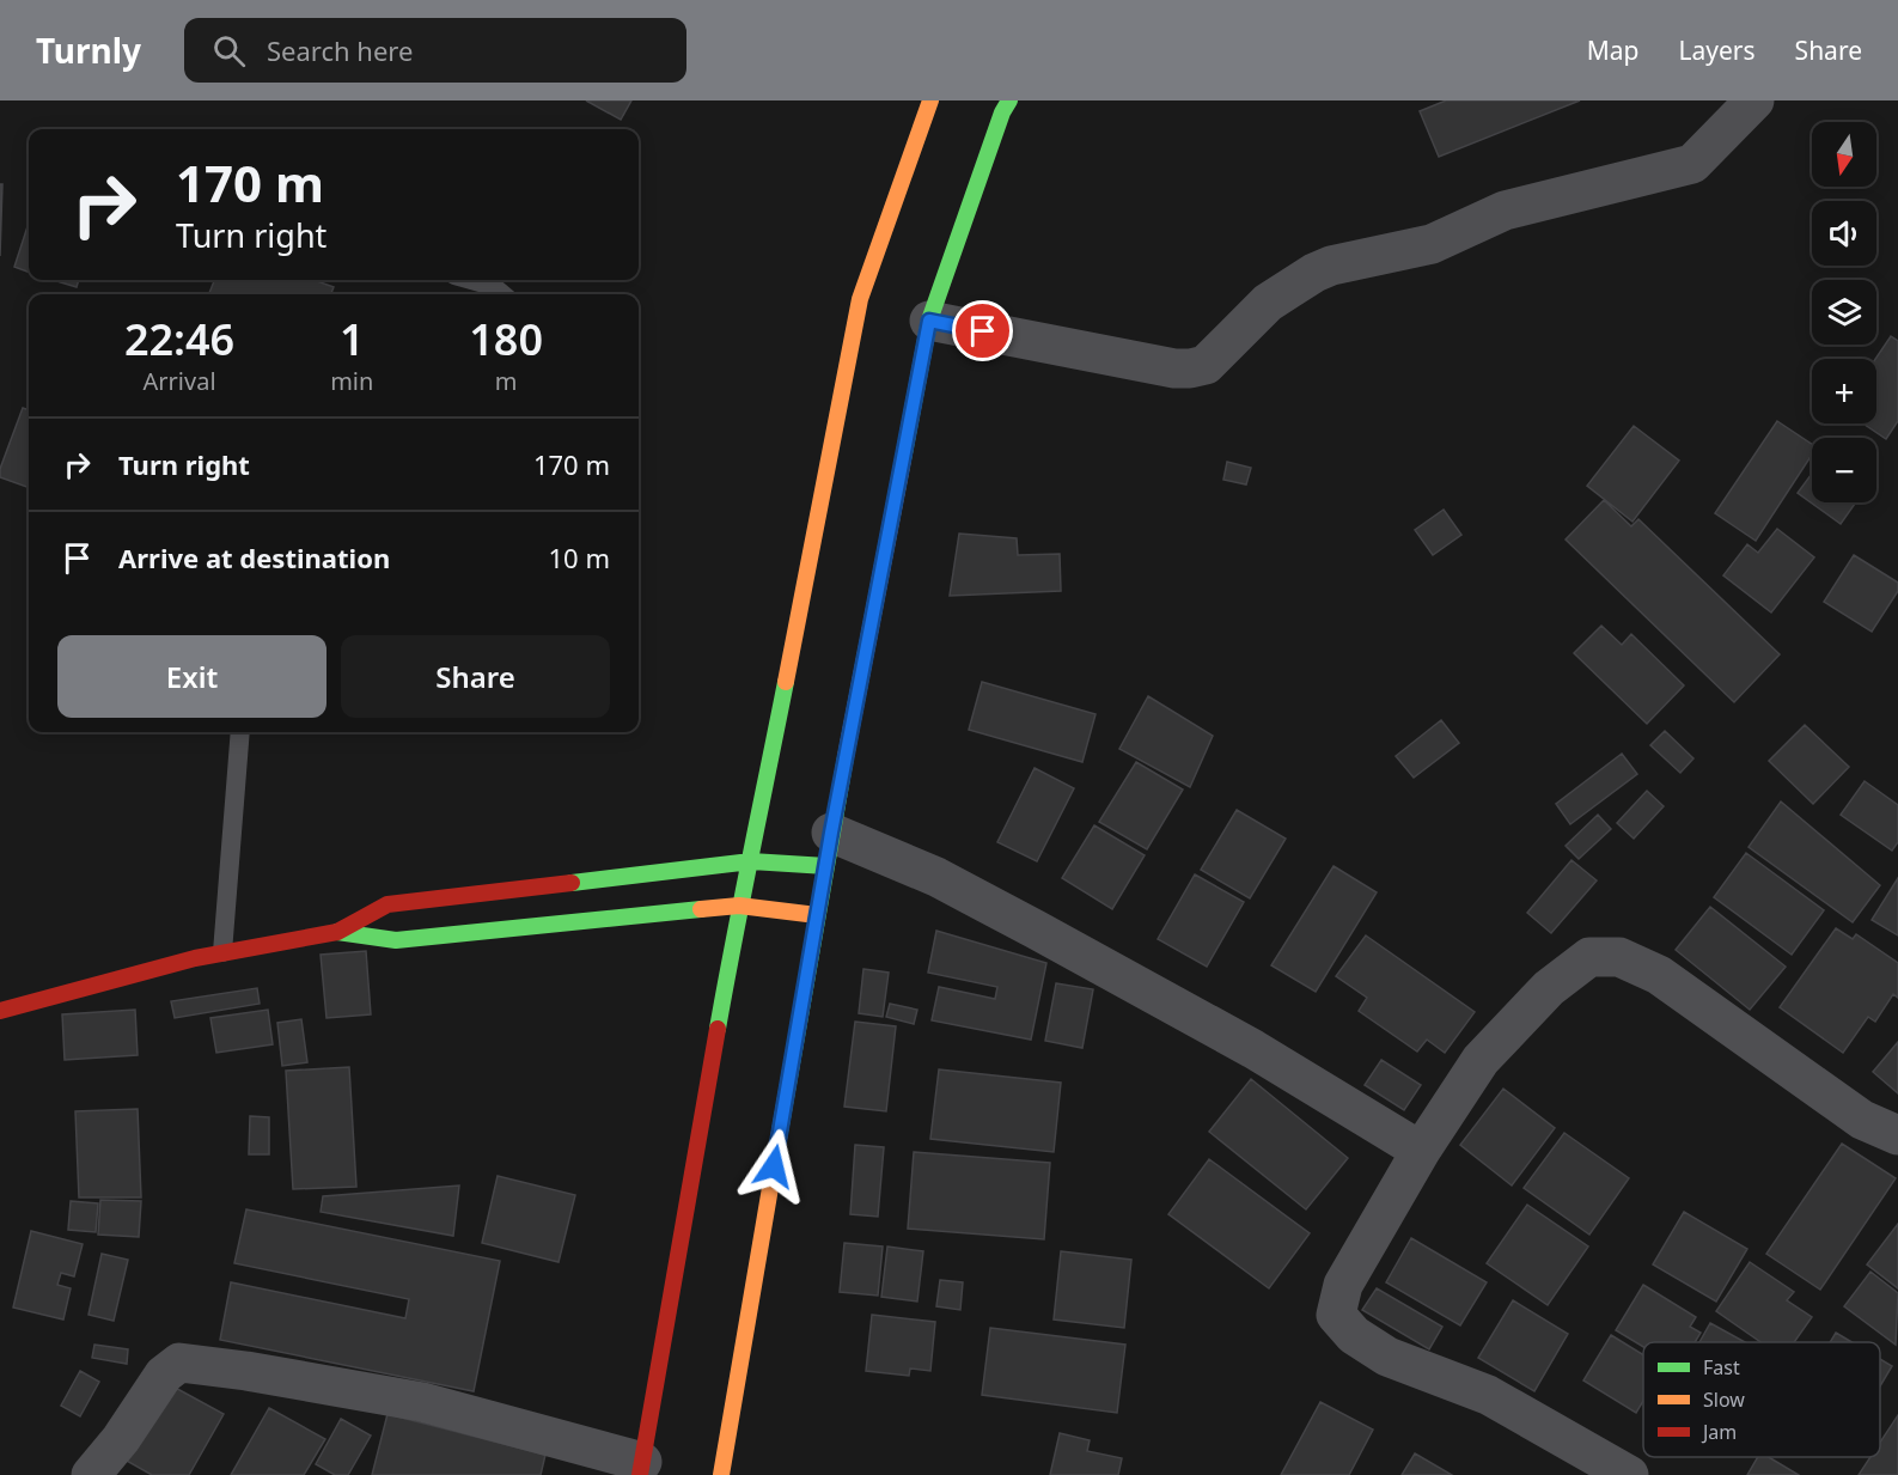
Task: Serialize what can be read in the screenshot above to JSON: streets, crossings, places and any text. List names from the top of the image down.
{
  "legend": ["Fast", "Slow", "Jam"],
  "north": "bottom",
  "page": {
    "header": "Turnly",
    "search": "Search here",
    "nav": ["Map", "Layers", "Share"],
    "map_buttons": ["+", "−"],
    "turn": ["170 m", "Turn right"],
    "eta": [
      "22:46",
      "Arrival",
      "1",
      "min",
      "180",
      "m"
    ],
    "list": [
      {
        "name": "Turn right",
        "value": "170 m"
      },
      {
        "name": "Arrive at destination",
        "value": "10 m"
      }
    ],
    "buttons": ["Exit", "Share"]
  }
}
